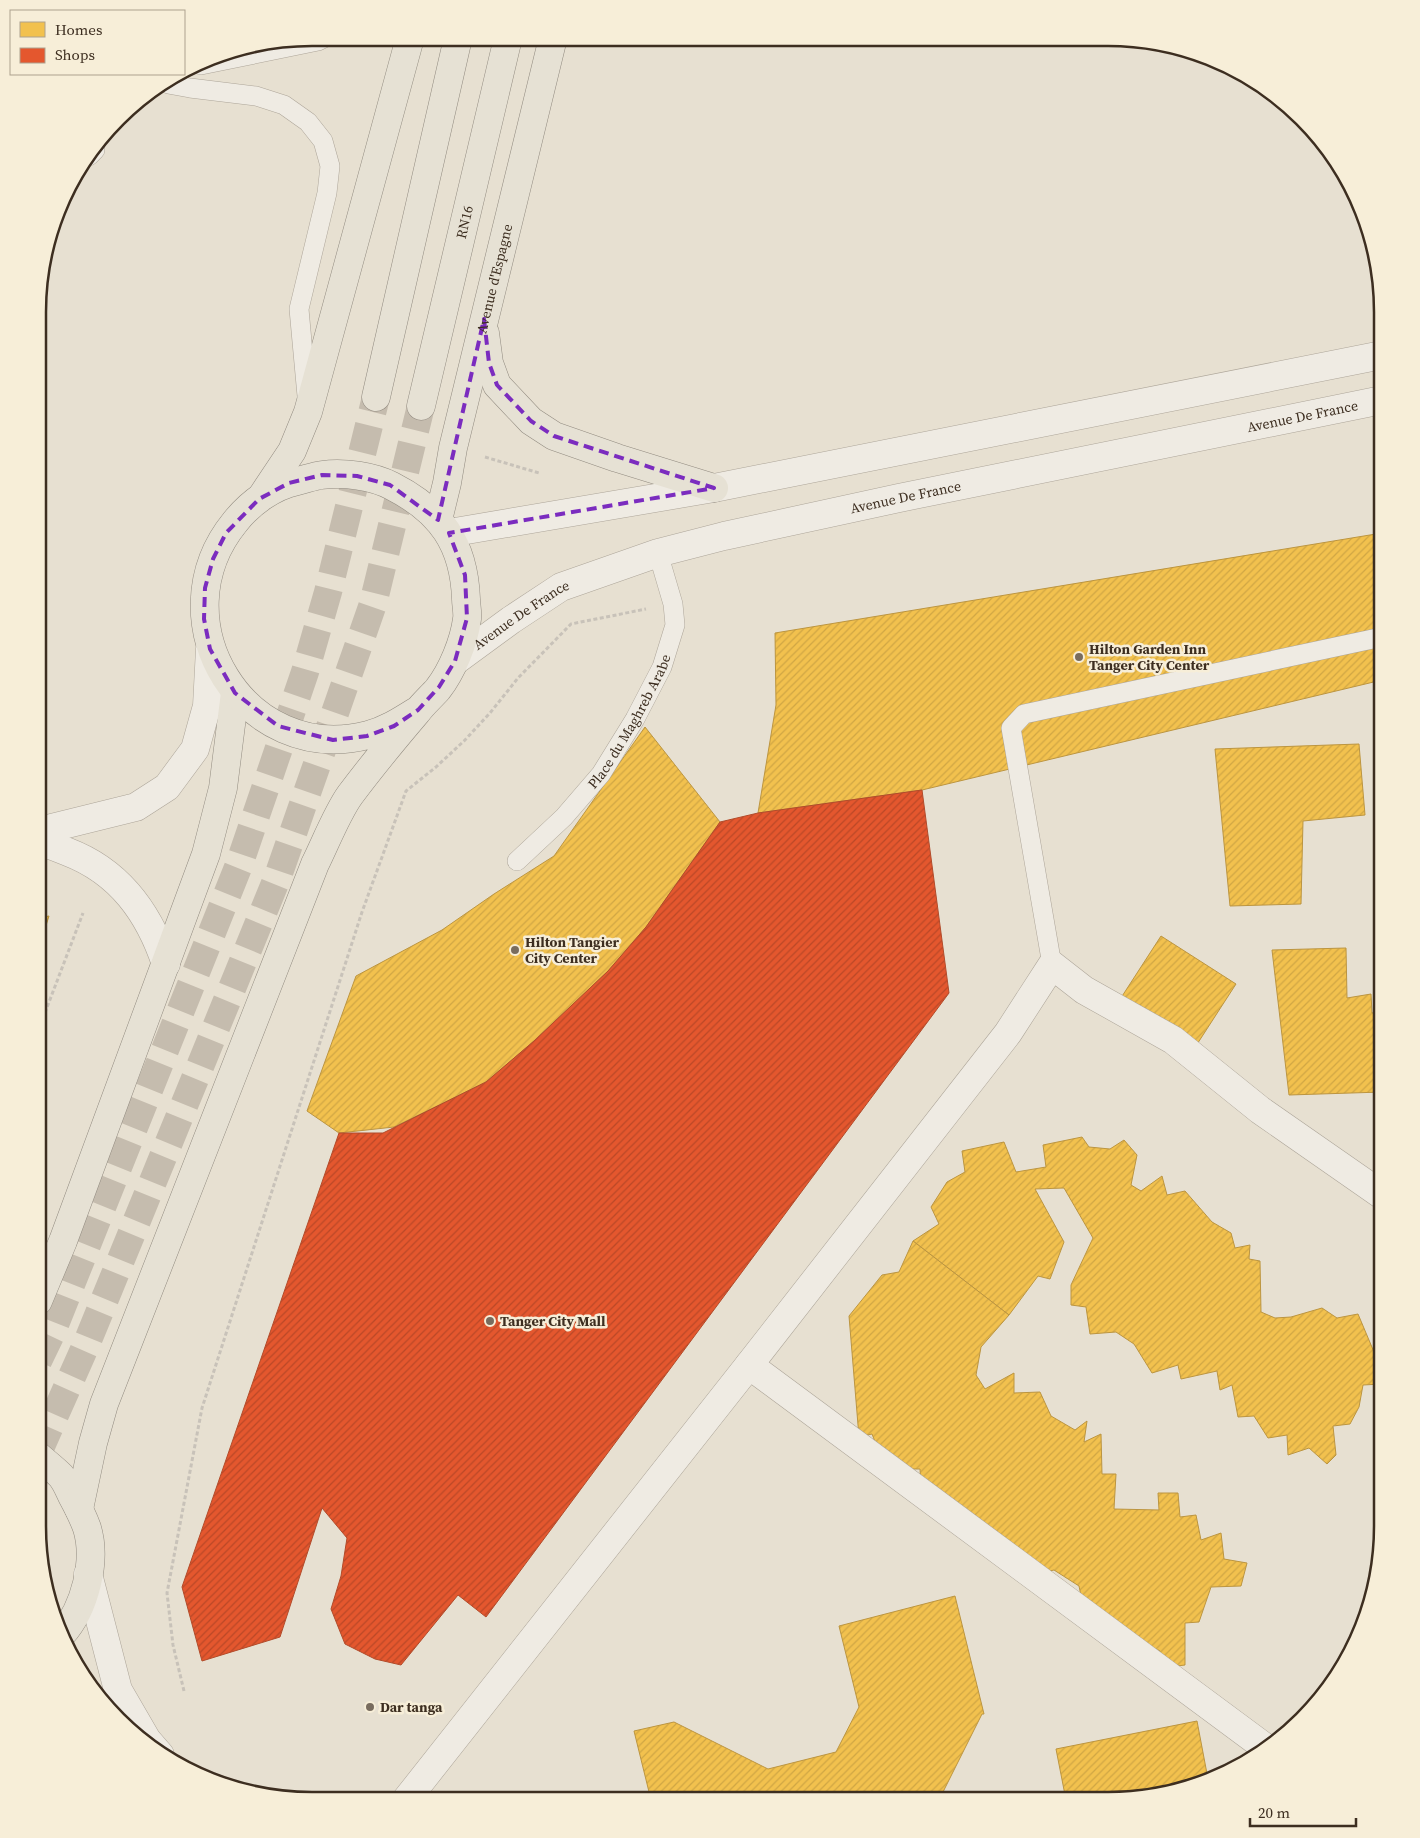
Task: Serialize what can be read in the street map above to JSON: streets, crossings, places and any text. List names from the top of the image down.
{
  "streets": {
    "main road": ["RN16", "Avenue d'Espagne"],
    "street": ["Avenue De France"],
    "lane": ["Place du Maghreb Arabe"]
  },
  "crossings": [
    ["Avenue De France", "Place du Maghreb Arabe"]
  ],
  "places": [
    "Hilton Garden Inn Tanger City Center",
    "Hilton Tangier City Center",
    "Tanger City Mall",
    "Dar tanga"
  ],
  "legend": ["Homes", "Shops"],
  "scale_bar": "20 m"
}
